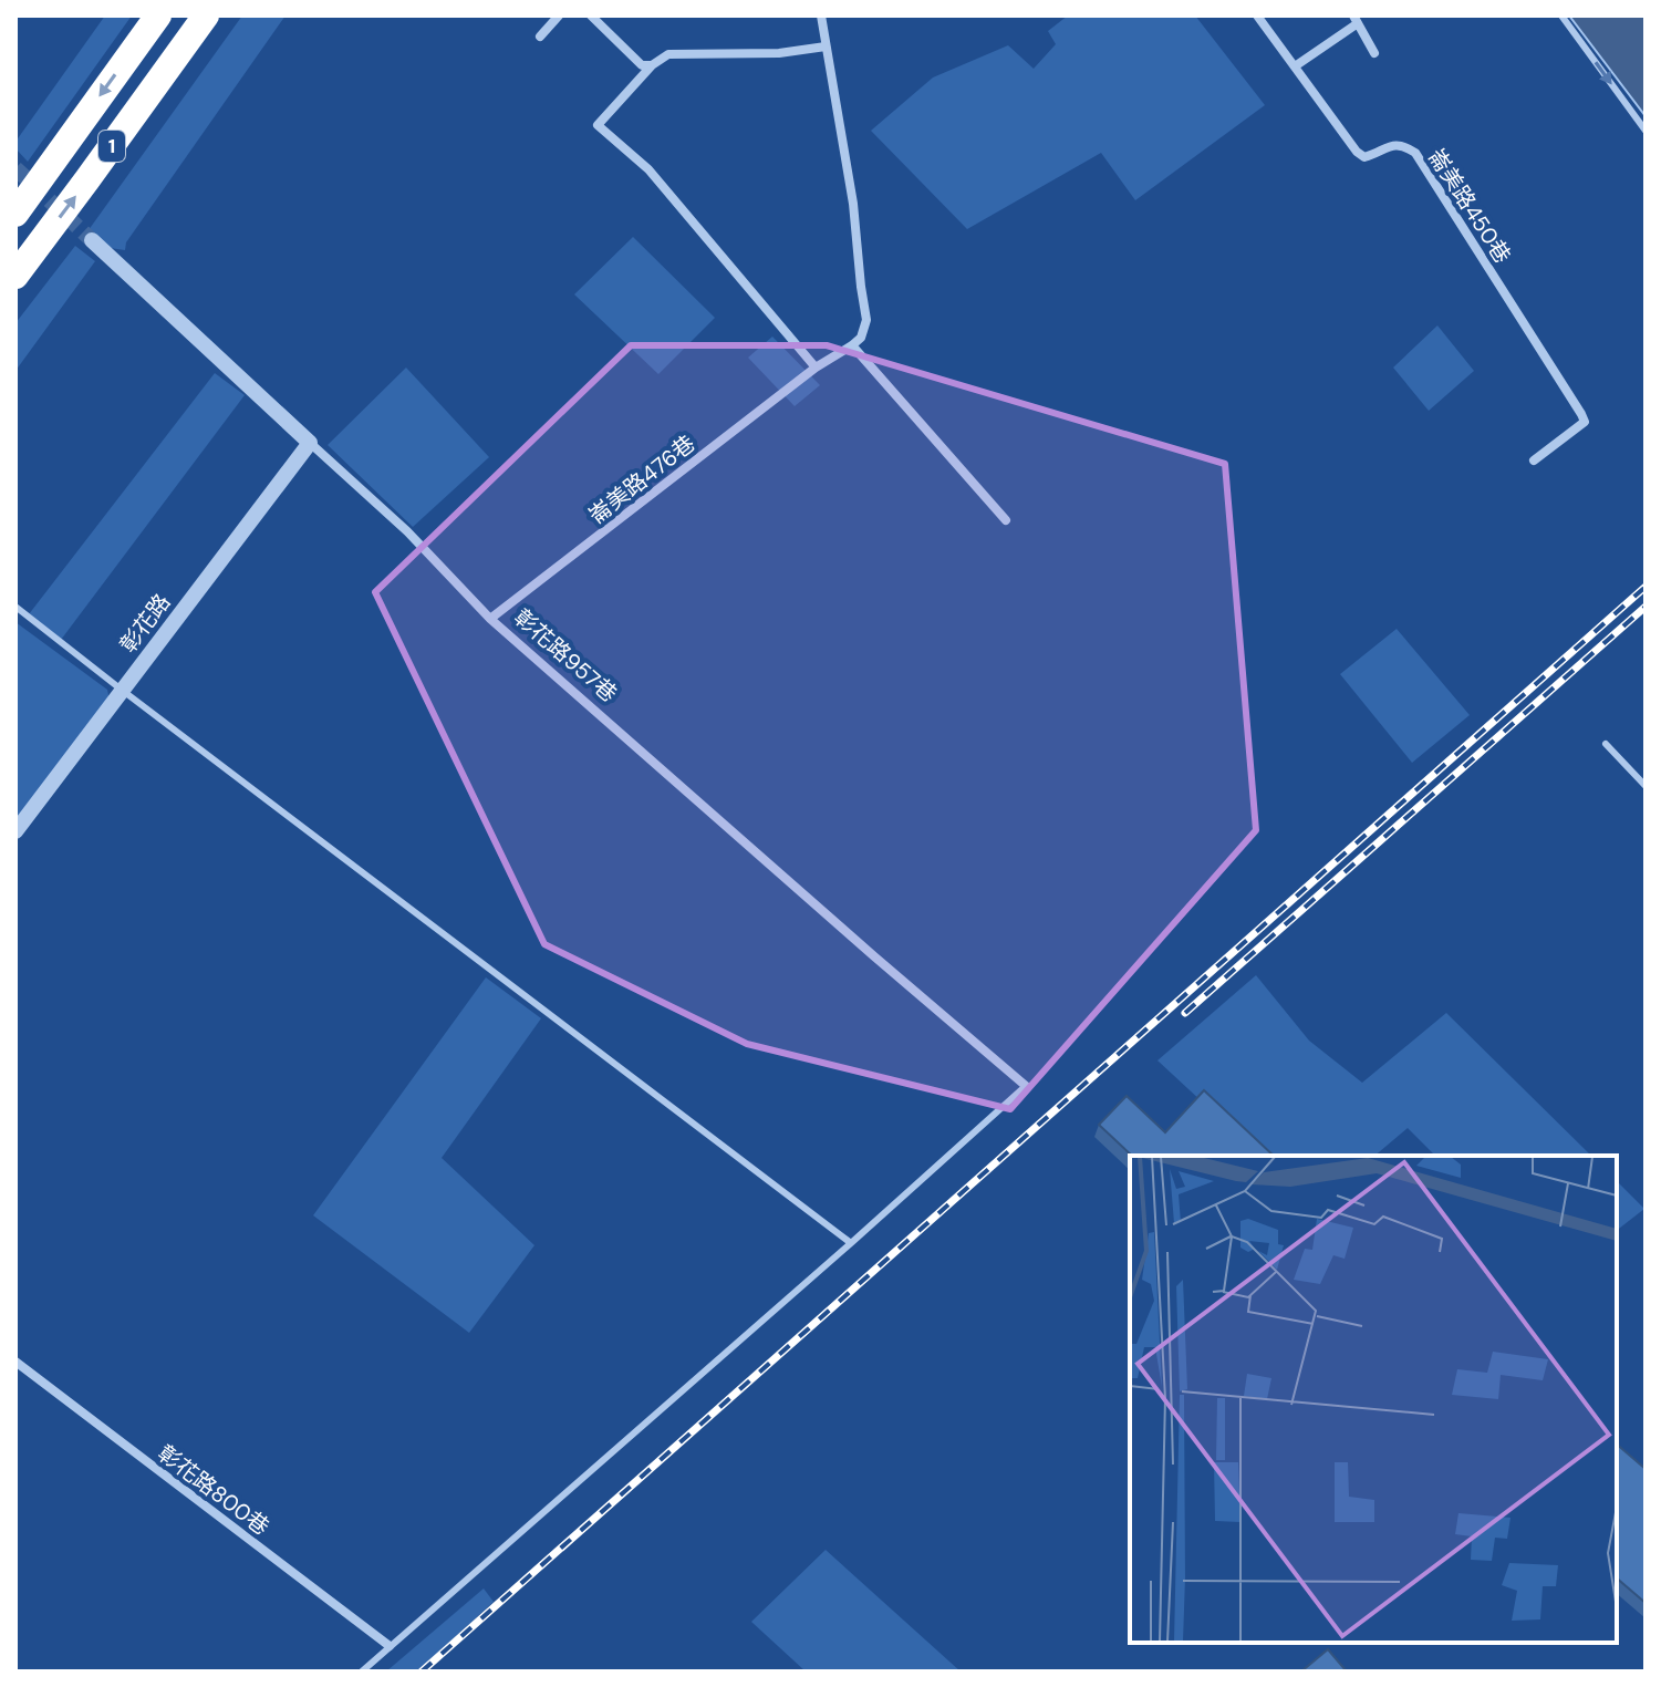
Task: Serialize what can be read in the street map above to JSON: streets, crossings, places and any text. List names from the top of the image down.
{
  "streets": {
    "highway": ["1"],
    "street": [
      "崙美路450巷",
      "崙美路476巷",
      "彰花路",
      "彰花路957巷",
      "彰花路800巷"
    ]
  },
  "crossings": [
    ["崙美路476巷", "彰花路957巷"],
    ["彰花路", "彰花路957巷"]
  ]
}
